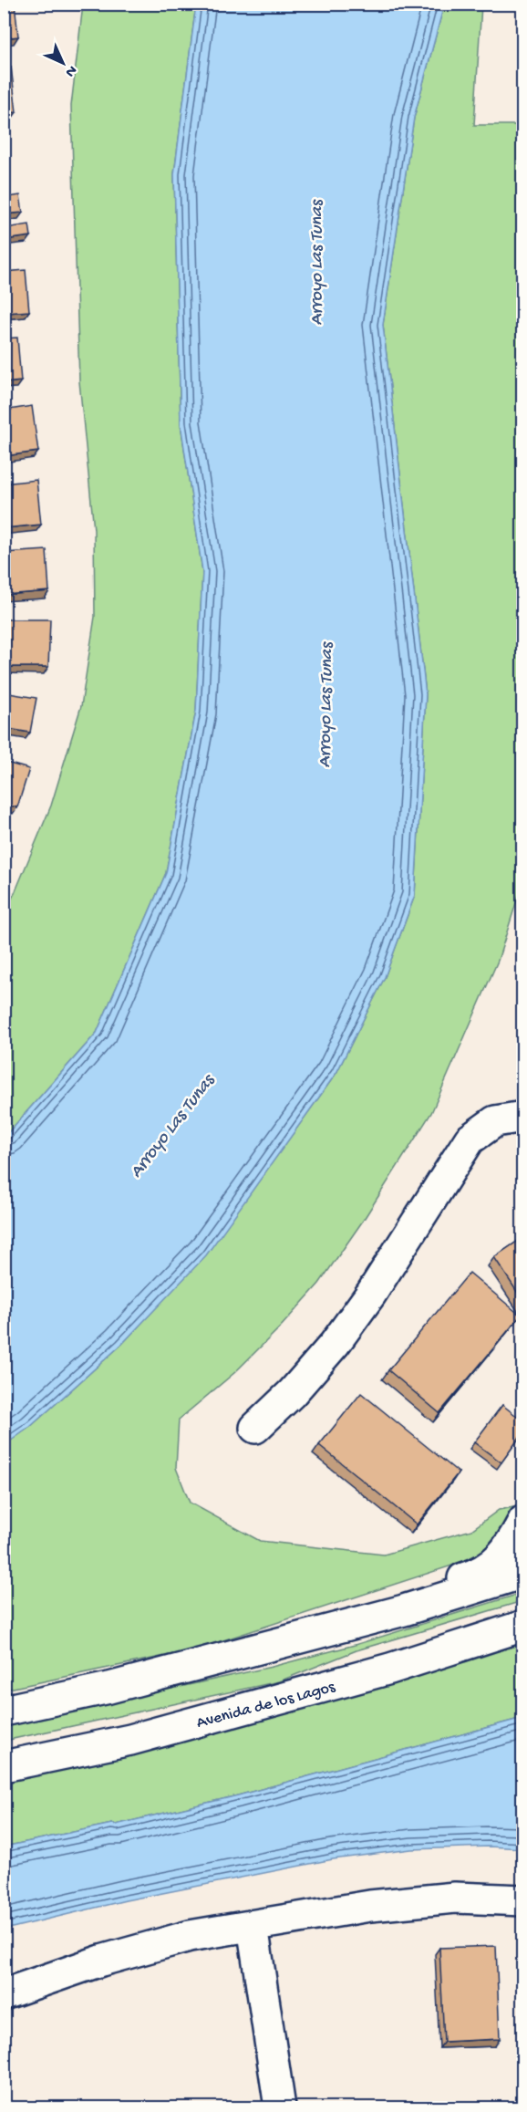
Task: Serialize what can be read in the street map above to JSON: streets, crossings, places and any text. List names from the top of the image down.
{
  "streets": {
    "street": ["Avenida de los Lagos"]
  },
  "water": ["Arroyo Las Tunas"],
  "north": "bottom right"
}
